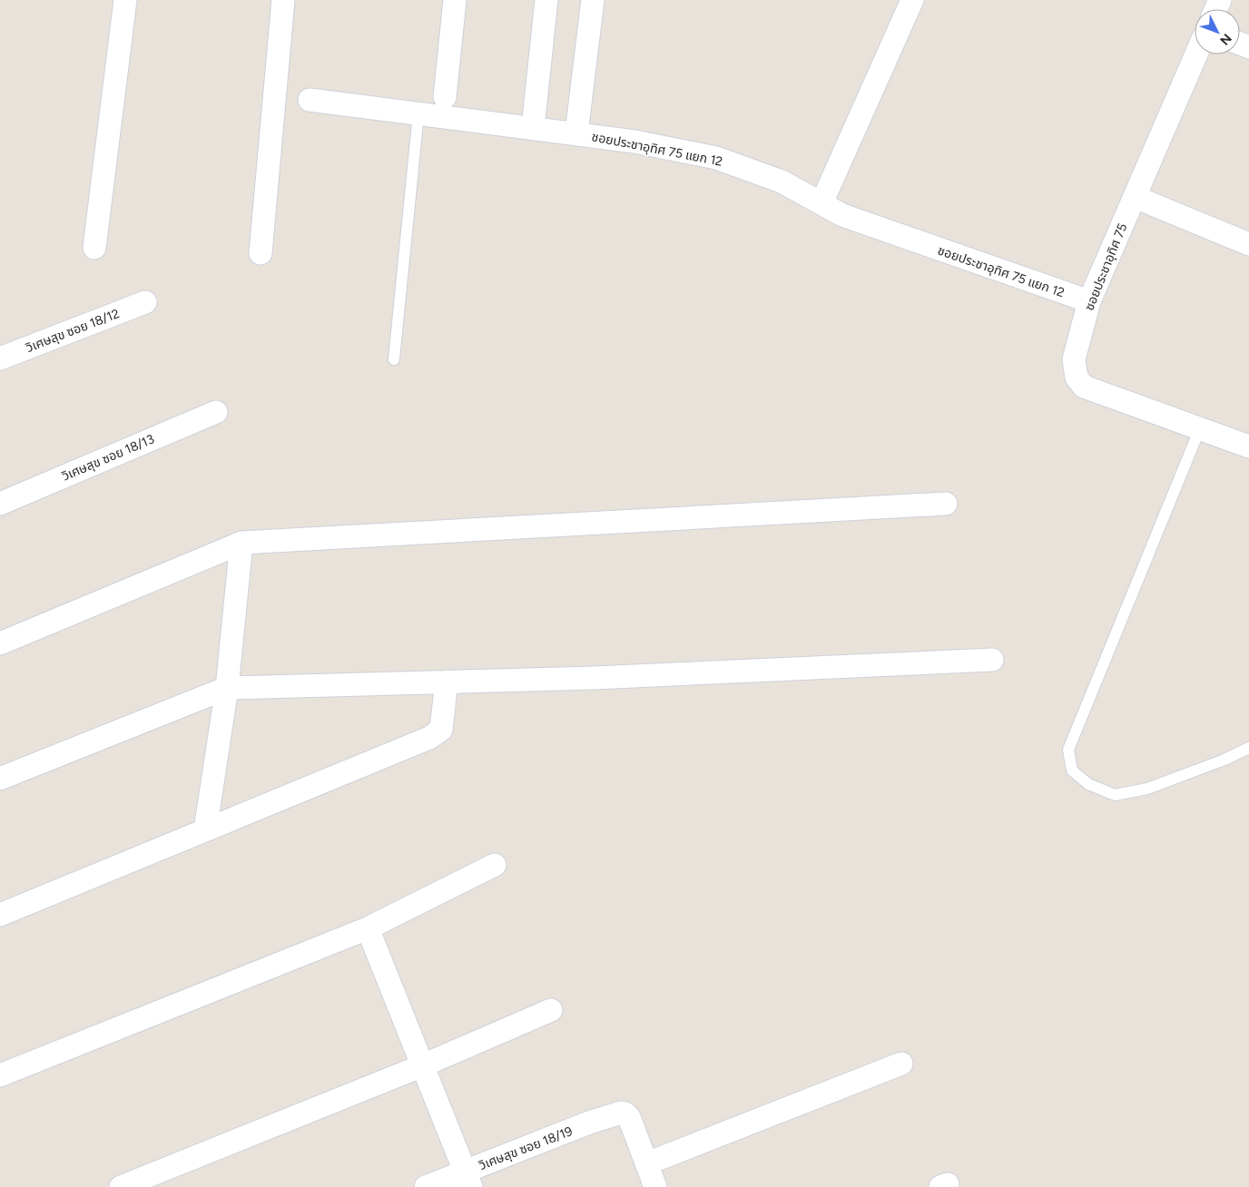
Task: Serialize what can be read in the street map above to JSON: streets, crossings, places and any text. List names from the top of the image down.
{
  "streets": {
    "street": [
      "ชอยประชาอุทิศ 75 แยก 12",
      "ซอยประชาอุทิศ 75",
      "วิเศษสุข ซอย 18/12",
      "วิเศษสุข ซอย 18/13",
      "วิเศษสุข ซอย 18/19"
    ]
  },
  "crossings": [
    ["ชอยประชาอุทิศ 75 แยก 12", "ซอยประชาอุทิศ 75"]
  ],
  "north": "bottom right"
}
